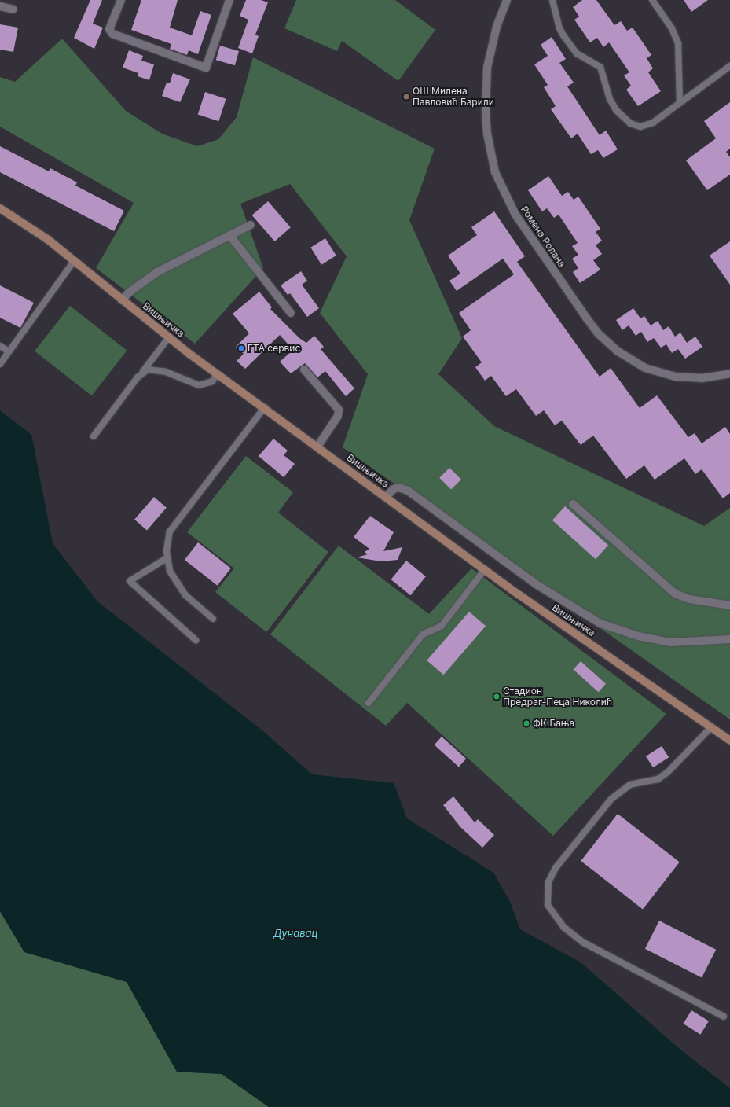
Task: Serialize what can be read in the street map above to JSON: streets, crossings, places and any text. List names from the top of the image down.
{
  "streets": {
    "street": ["Ромена Ролана", "Вишњичка"]
  },
  "water": ["Дунавац"],
  "places": [
    "ОШ Милена Павловић Барили",
    "ГТА сервис",
    "Стадион Предраг-Пеца Николић",
    "ФК Бања"
  ]
}
